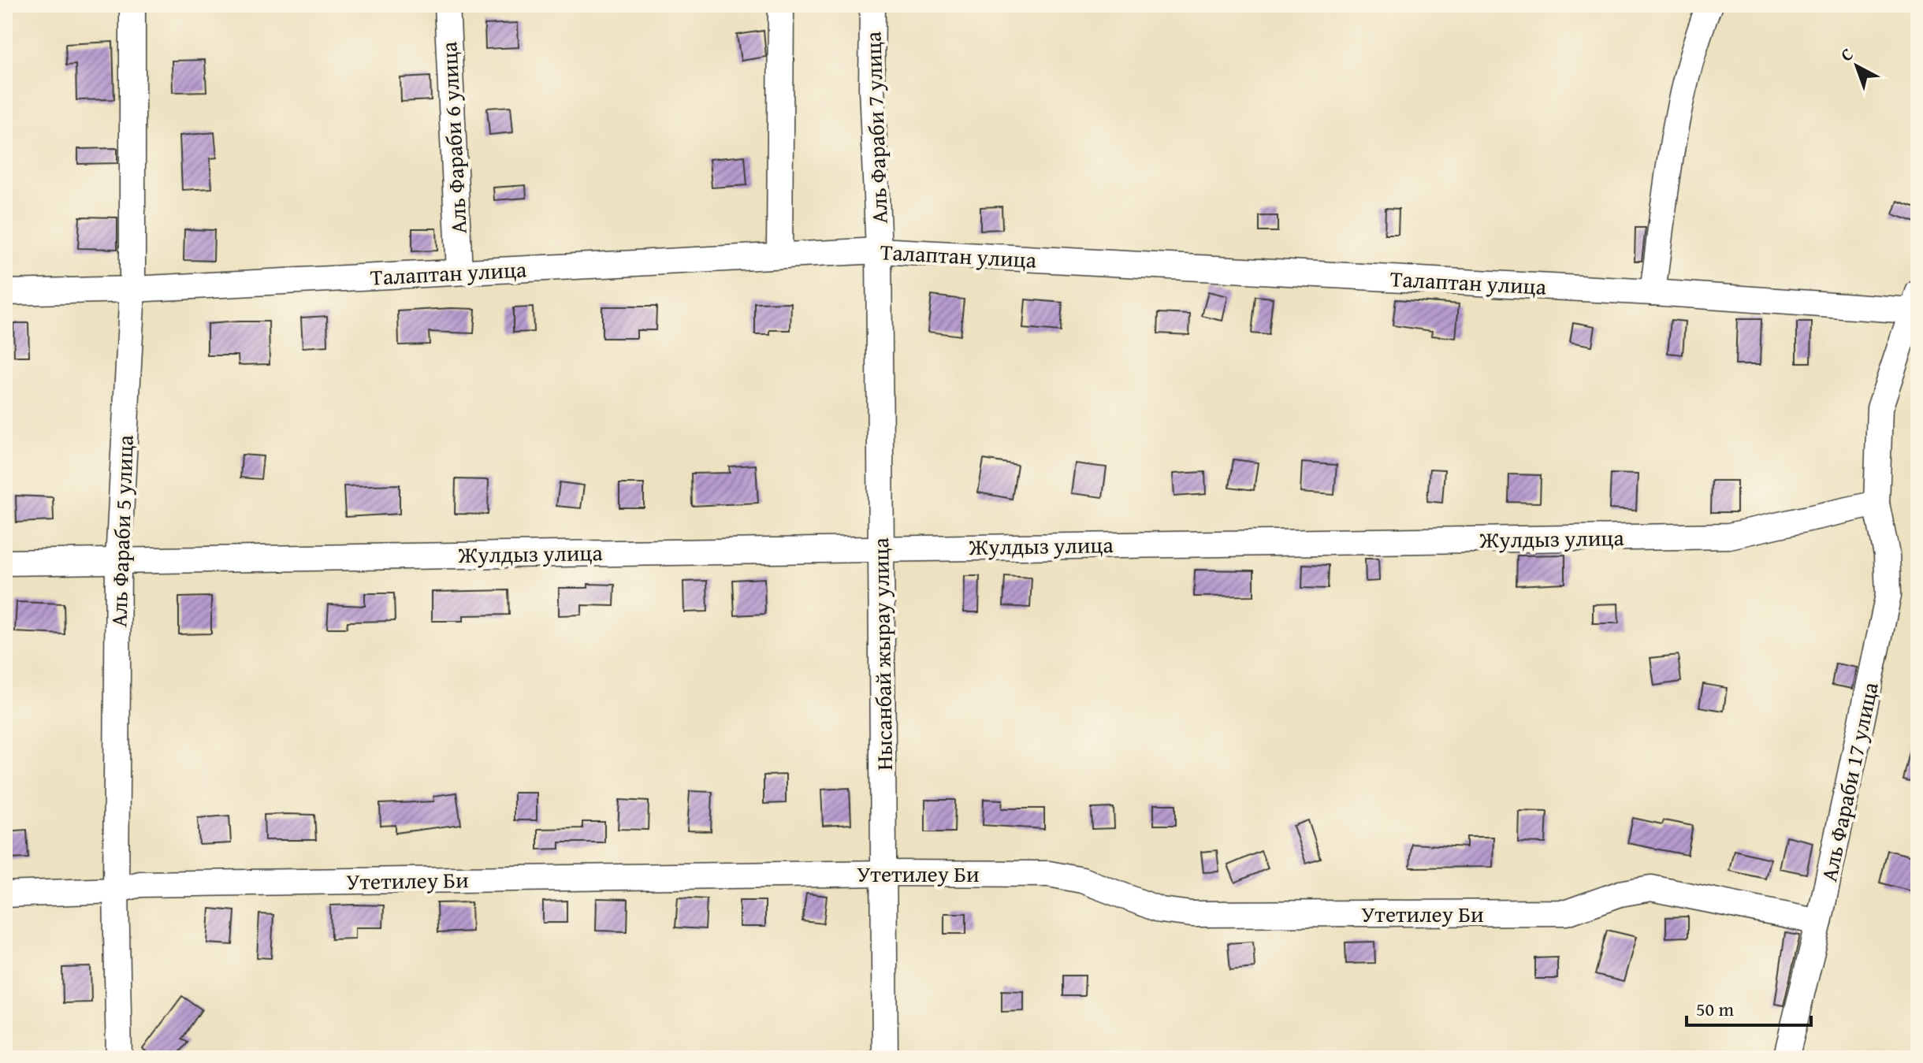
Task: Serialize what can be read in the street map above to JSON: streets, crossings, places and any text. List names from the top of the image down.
{
  "streets": {
    "street": [
      "Аль Фараби 7 улица",
      "Аль Фараби 6 улица",
      "Талаптан улица",
      "Аль Фараби 5 улица",
      "Жулдыз улица",
      "Нысанбай жырау улица",
      "Аль Фараби 17 улица",
      "Утетилеу Би"
    ]
  },
  "crossings": [
    ["Аль Фараби 7 улица", "Талаптан улица"],
    ["Аль Фараби 7 улица", "Нысанбай жырау улица"],
    ["Аль Фараби 6 улица", "Талаптан улица"],
    ["Талаптан улица", "Аль Фараби 5 улица"],
    ["Талаптан улица", "Нысанбай жырау улица"],
    ["Аль Фараби 5 улица", "Жулдыз улица"],
    ["Аль Фараби 5 улица", "Утетилеу Би"],
    ["Жулдыз улица", "Нысанбай жырау улица"],
    ["Жулдыз улица", "Аль Фараби 17 улица"],
    ["Нысанбай жырау улица", "Утетилеу Би"],
    ["Аль Фараби 17 улица", "Утетилеу Би"]
  ],
  "scale_bar": "50 m",
  "north": "top left"
}
